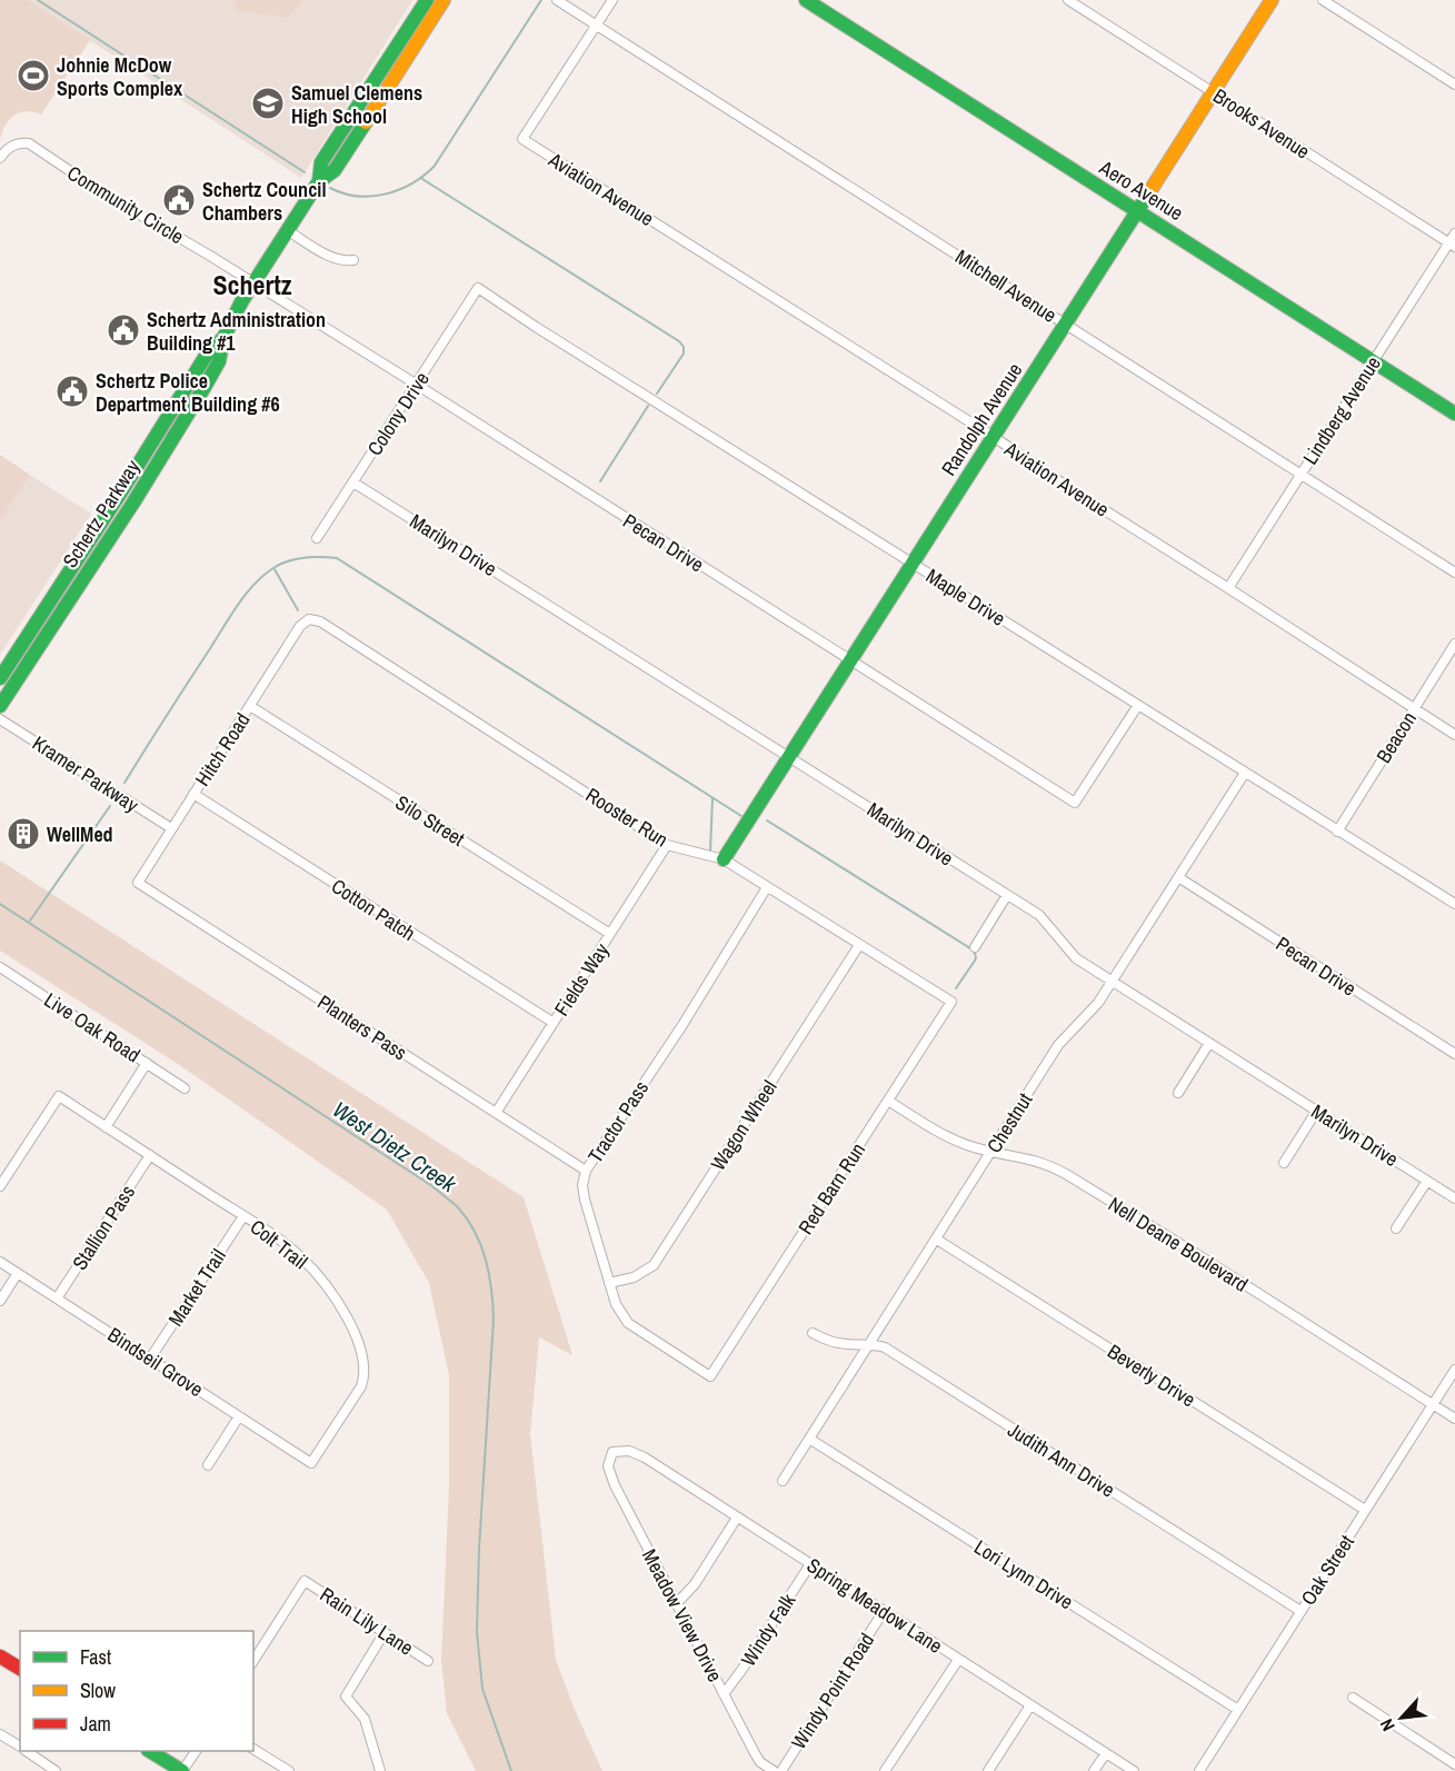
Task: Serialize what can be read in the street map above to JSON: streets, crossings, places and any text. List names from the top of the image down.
{
  "streets": {
    "street": [
      "Brooks Avenue",
      "Aviation Avenue",
      "Aero Avenue",
      "Community Circle",
      "Mitchell Avenue",
      "Lindberg Avenue",
      "Colony Drive",
      "Randolph Avenue",
      "Schertz Parkway",
      "Pecan Drive",
      "Marilyn Drive",
      "Maple Drive",
      "Beacon",
      "Hitch Road",
      "Kramer Parkway",
      "Rooster Run",
      "Silo Street",
      "Cotton Patch",
      "Fields Way",
      "Live Oak Road",
      "Planters Pass",
      "Tractor Pass",
      "Chestnut",
      "Wagon Wheel",
      "Red Barn Run",
      "Stallion Pass",
      "Colt Trail",
      "Nell Deane Boulevard",
      "Market Trail",
      "Bindseil Grove",
      "Beverly Drive",
      "Judith Ann Drive",
      "Oak Street",
      "Lori Lynn Drive",
      "Spring Meadow Lane",
      "Meadow View Drive",
      "Rain Lily Lane",
      "Windy Falk",
      "Windy Point Road"
    ]
  },
  "crossings": [
    ["Brooks Avenue", "Lindberg Avenue"],
    ["Brooks Avenue", "Randolph Avenue"],
    ["Aviation Avenue", "Mitchell Avenue"],
    ["Aviation Avenue", "Lindberg Avenue"],
    ["Aviation Avenue", "Randolph Avenue"],
    ["Aviation Avenue", "Beacon"],
    ["Aero Avenue", "Lindberg Avenue"],
    ["Aero Avenue", "Randolph Avenue"],
    ["Community Circle", "Schertz Parkway"],
    ["Community Circle", "Pecan Drive"],
    ["Mitchell Avenue", "Lindberg Avenue"],
    ["Mitchell Avenue", "Randolph Avenue"],
    ["Colony Drive", "Pecan Drive"],
    ["Colony Drive", "Marilyn Drive"],
    ["Colony Drive", "Maple Drive"],
    ["Randolph Avenue", "Pecan Drive"],
    ["Randolph Avenue", "Marilyn Drive"],
    ["Randolph Avenue", "Maple Drive"],
    ["Randolph Avenue", "Rooster Run"],
    ["Schertz Parkway", "Pecan Drive"],
    ["Pecan Drive", "Maple Drive"],
    ["Pecan Drive", "Chestnut"],
    ["Marilyn Drive", "Chestnut"],
    ["Maple Drive", "Beacon"],
    ["Maple Drive", "Chestnut"],
    ["Hitch Road", "Kramer Parkway"],
    ["Hitch Road", "Rooster Run"],
    ["Hitch Road", "Silo Street"],
    ["Hitch Road", "Cotton Patch"],
    ["Hitch Road", "Planters Pass"],
    ["Rooster Run", "Fields Way"],
    ["Rooster Run", "Tractor Pass"],
    ["Rooster Run", "Wagon Wheel"],
    ["Rooster Run", "Red Barn Run"],
    ["Silo Street", "Fields Way"],
    ["Cotton Patch", "Fields Way"],
    ["Fields Way", "Planters Pass"],
    ["Planters Pass", "Tractor Pass"],
    ["Tractor Pass", "Wagon Wheel"],
    ["Tractor Pass", "Red Barn Run"],
    ["Chestnut", "Nell Deane Boulevard"],
    ["Chestnut", "Beverly Drive"],
    ["Chestnut", "Judith Ann Drive"],
    ["Chestnut", "Lori Lynn Drive"],
    ["Red Barn Run", "Nell Deane Boulevard"],
    ["Stallion Pass", "Colt Trail"],
    ["Stallion Pass", "Bindseil Grove"],
    ["Colt Trail", "Market Trail"],
    ["Colt Trail", "Bindseil Grove"],
    ["Nell Deane Boulevard", "Oak Street"],
    ["Market Trail", "Bindseil Grove"],
    ["Beverly Drive", "Oak Street"],
    ["Judith Ann Drive", "Oak Street"],
    ["Oak Street", "Lori Lynn Drive"],
    ["Spring Meadow Lane", "Meadow View Drive"],
    ["Spring Meadow Lane", "Windy Falk"],
    ["Spring Meadow Lane", "Windy Point Road"],
    ["Meadow View Drive", "Windy Falk"]
  ],
  "districts": ["Schertz"],
  "water": ["West Dietz Creek"],
  "places": {
    "sports": ["Johnie McDow Sports Complex"],
    "school or university": ["Samuel Clemens High School"],
    "public building": ["Schertz Council Chambers", "Schertz Administration Building #1", "Schertz Police Department Building #6"],
    "building": ["WellMed"]
  },
  "legend": ["Fast", "Slow", "Jam"],
  "north": "bottom left"
}
